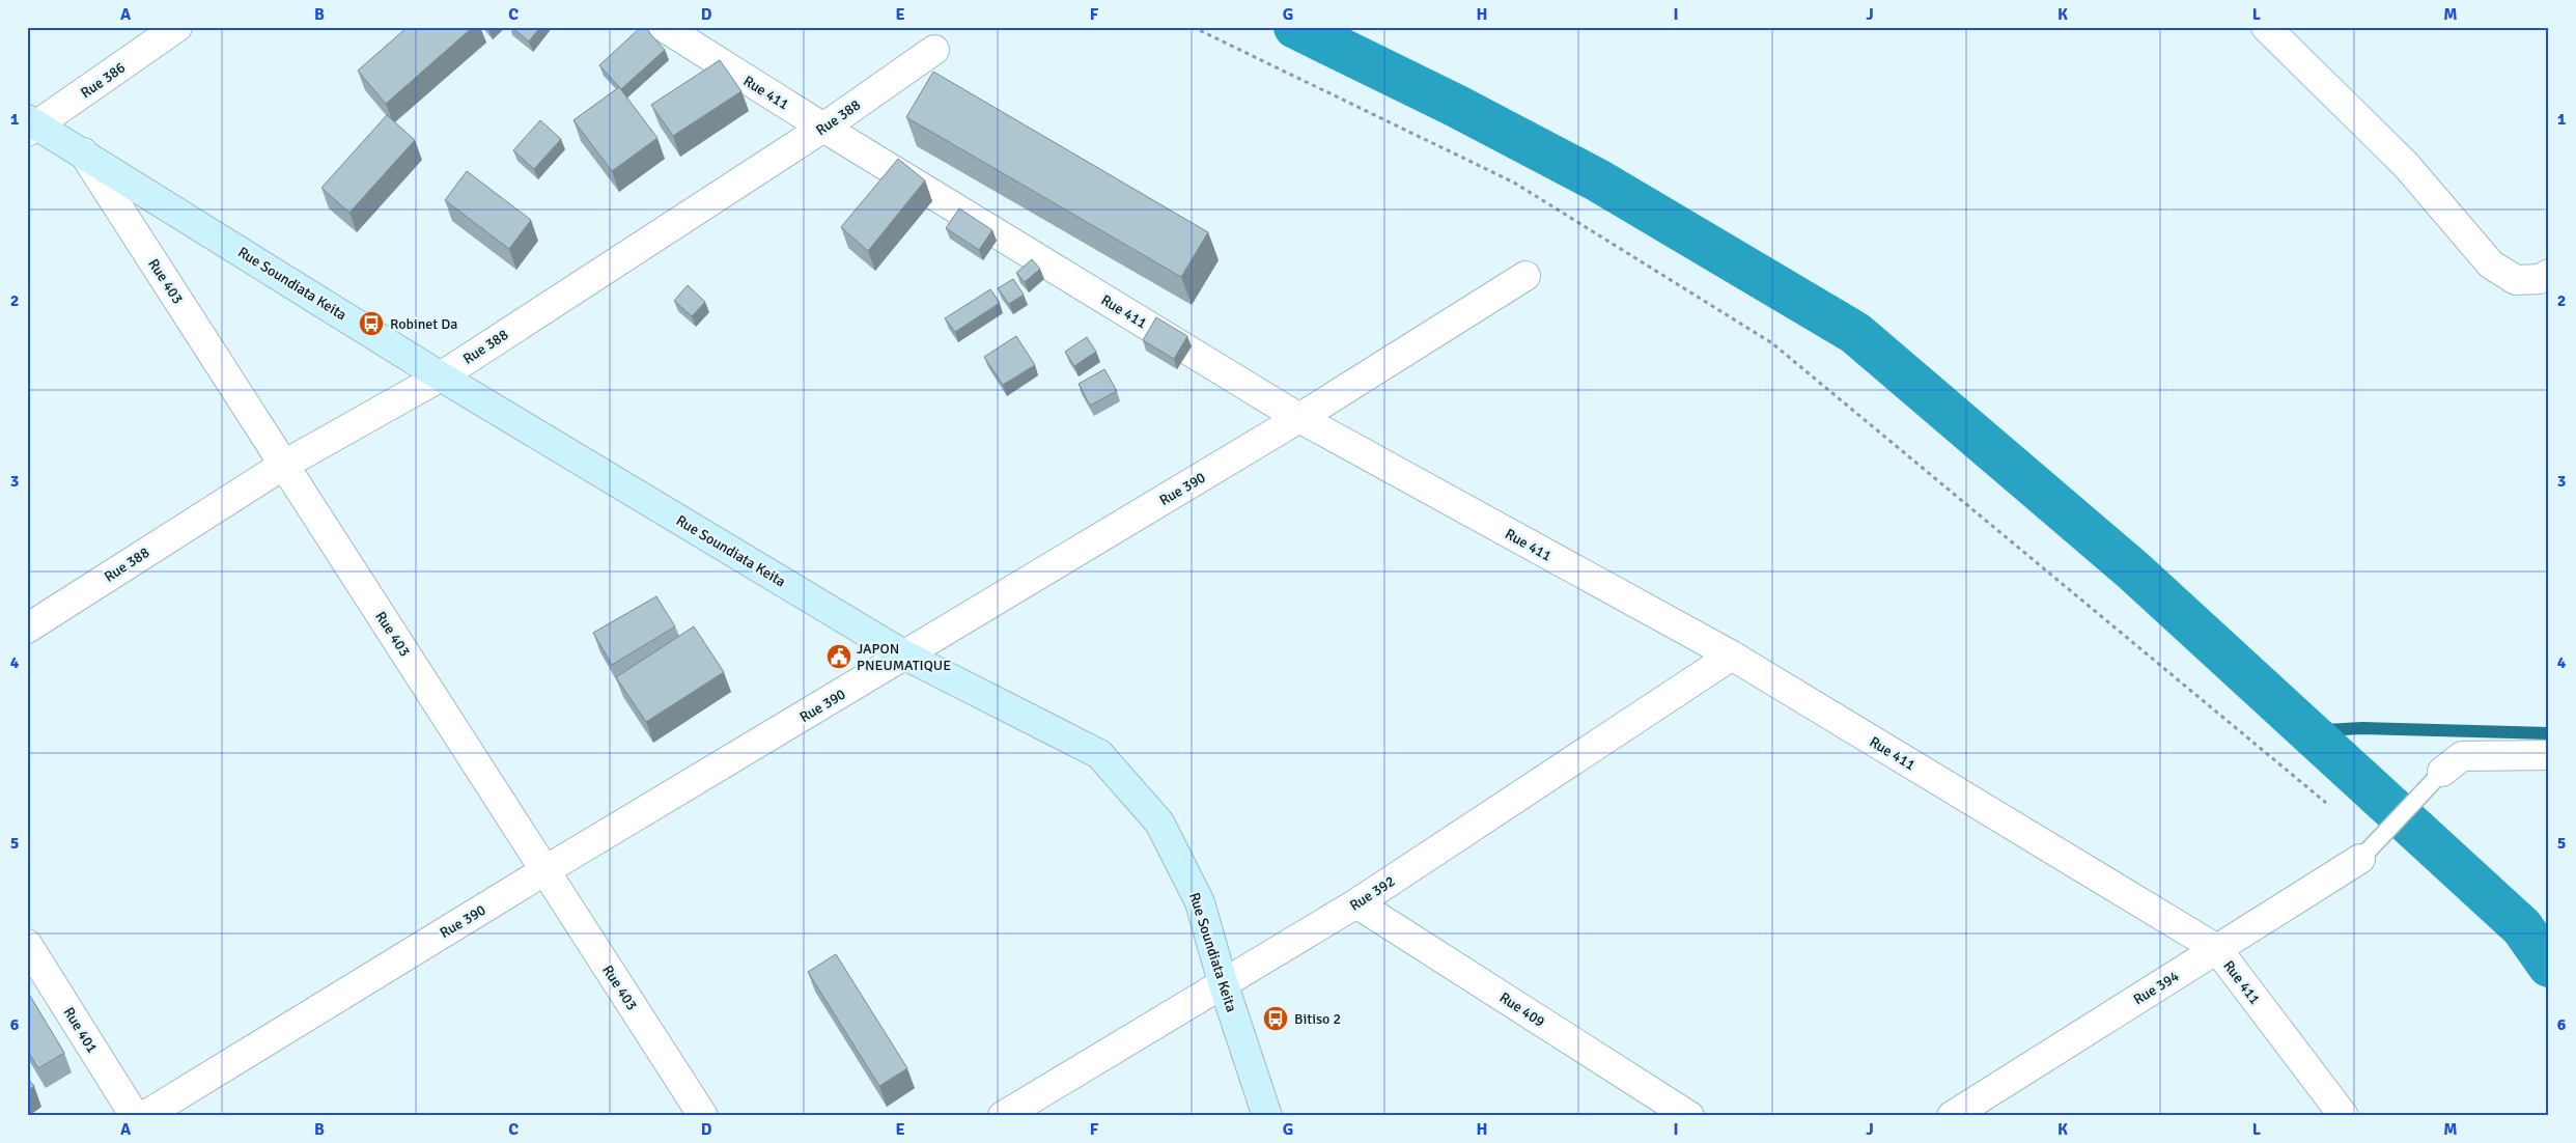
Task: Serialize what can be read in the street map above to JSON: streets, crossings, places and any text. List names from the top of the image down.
{
  "streets": {
    "main road": ["Rue Soundiata Keita"],
    "street": [
      "Rue 386",
      "Rue 411",
      "Rue 388",
      "Rue 403",
      "Rue 390",
      "Rue 392",
      "Rue 394",
      "Rue 409",
      "Rue 401"
    ]
  },
  "crossings": [
    ["Rue 386", "Rue Soundiata Keita"],
    ["Rue 411", "Rue 388"],
    ["Rue 411", "Rue 390"],
    ["Rue 411", "Rue 392"],
    ["Rue 411", "Rue 394"],
    ["Rue 388", "Rue 403"],
    ["Rue 388", "Rue Soundiata Keita"],
    ["Rue 403", "Rue Soundiata Keita"],
    ["Rue 403", "Rue 390"],
    ["Rue Soundiata Keita", "Rue 390"],
    ["Rue Soundiata Keita", "Rue 392"],
    ["Rue 392", "Rue 409"]
  ],
  "places": {
    "bus stop": ["Robinet Da", "Bitiso 2"],
    "public building": ["JAPON PNEUMATIQUE"]
  },
  "grid": {
    "columns": [
      "A",
      "B",
      "C",
      "D",
      "E",
      "F",
      "G",
      "H",
      "I",
      "J",
      "K",
      "L",
      "M"
    ],
    "rows": [
      "1",
      "2",
      "3",
      "4",
      "5",
      "6"
    ]
  }
}
